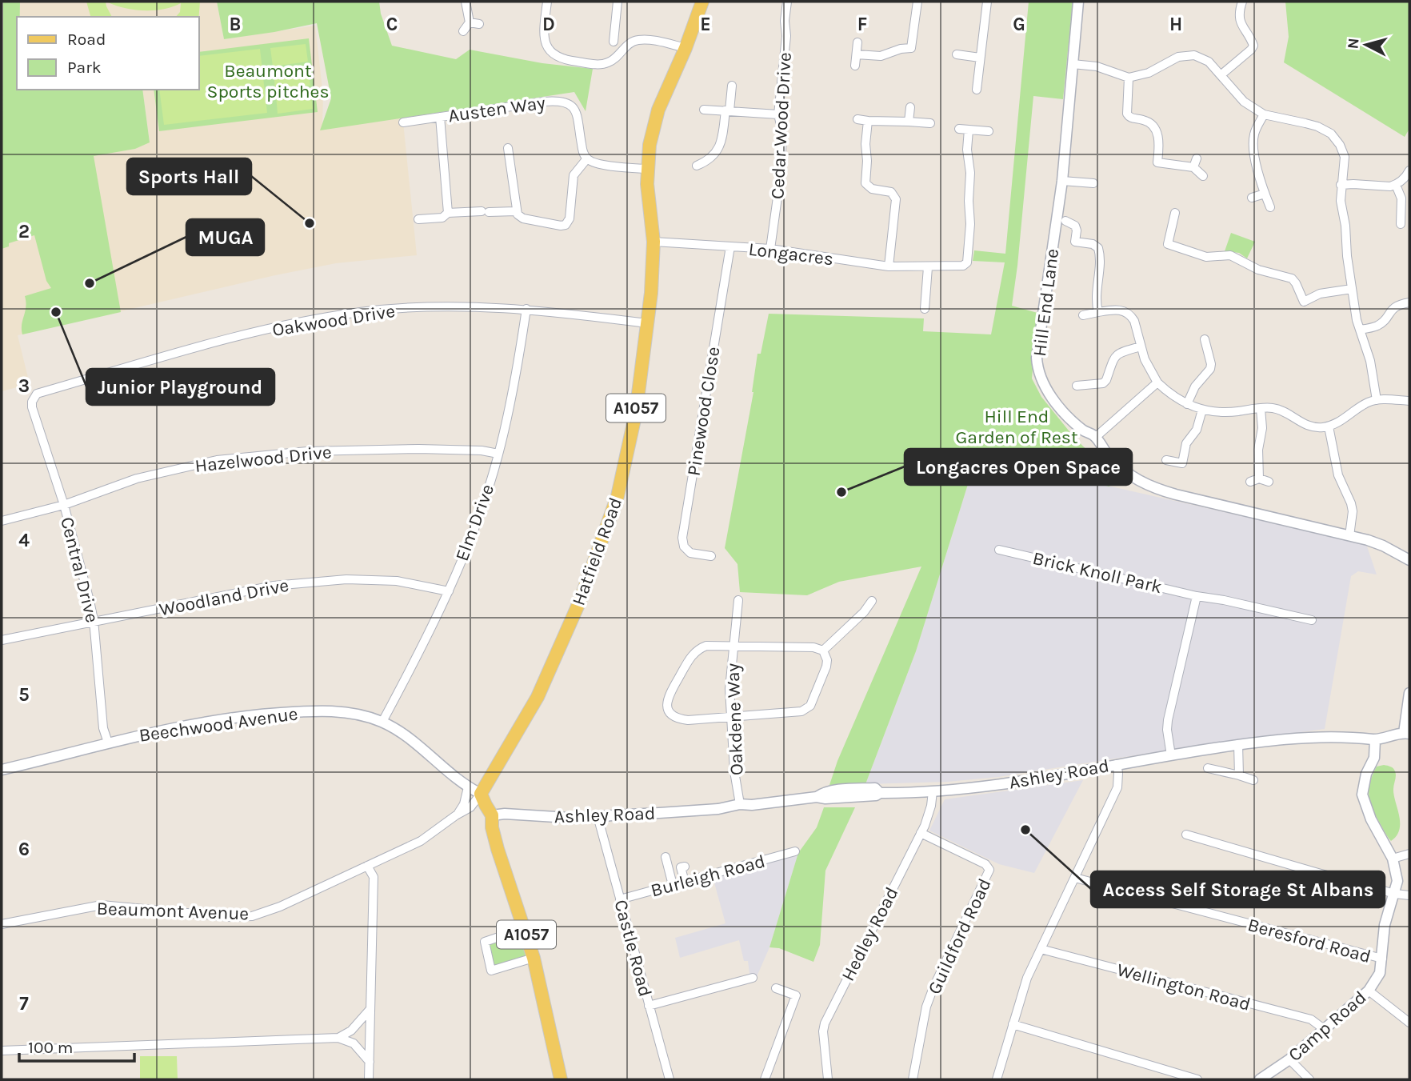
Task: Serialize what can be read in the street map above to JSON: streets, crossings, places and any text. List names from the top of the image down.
{
  "streets": {
    "main road": ["A1057", "Hatfield Road"],
    "street": [
      "Austen Way",
      "Cedar Wood Drive",
      "Longacres",
      "Hill End Lane",
      "Oakwood Drive",
      "Pinewood Close",
      "Hazelwood Drive",
      "Elm Drive",
      "Central Drive",
      "Brick Knoll Park",
      "Woodland Drive",
      "Oakdene Way",
      "Beechwood Avenue",
      "Ashley Road",
      "Burleigh Road",
      "Beaumont Avenue",
      "Hedley Road",
      "Guildford Road",
      "Beresford Road",
      "Castle Road",
      "Wellington Road",
      "Camp Road"
    ]
  },
  "crossings": [
    ["Cedar Wood Drive", "Longacres"],
    ["Longacres", "Pinewood Close"],
    ["Longacres", "Hatfield Road"],
    ["Oakwood Drive", "Elm Drive"],
    ["Oakwood Drive", "Hatfield Road"],
    ["Oakwood Drive", "Central Drive"],
    ["A1057", "Hatfield Road"],
    ["A1057", "Beechwood Avenue"],
    ["A1057", "Ashley Road"],
    ["A1057", "Beaumont Avenue"],
    ["Hazelwood Drive", "Elm Drive"],
    ["Hazelwood Drive", "Central Drive"],
    ["Elm Drive", "Woodland Drive"],
    ["Elm Drive", "Beechwood Avenue"],
    ["Hatfield Road", "Beechwood Avenue"],
    ["Hatfield Road", "Beaumont Avenue"],
    ["Central Drive", "Woodland Drive"],
    ["Central Drive", "Beechwood Avenue"],
    ["Oakdene Way", "Ashley Road"],
    ["Beechwood Avenue", "Beaumont Avenue"],
    ["Ashley Road", "Hedley Road"],
    ["Ashley Road", "Castle Road"],
    ["Ashley Road", "Camp Road"],
    ["Burleigh Road", "Castle Road"],
    ["Hedley Road", "Guildford Road"],
    ["Beresford Road", "Camp Road"],
    ["Wellington Road", "Camp Road"]
  ],
  "parks": ["Beaumont Sports pitches", "Hill End Garden of Rest"],
  "places": [
    "Sports Hall",
    "MUGA",
    "Junior Playground",
    "Longacres Open Space",
    "Access Self Storage St Albans"
  ],
  "legend": ["Road", "Park"],
  "scale_bar": "100 m",
  "north": "left",
  "grid": {
    "columns": [
      "B",
      "C",
      "D",
      "E",
      "F",
      "G",
      "H"
    ],
    "rows": [
      "2",
      "3",
      "4",
      "5",
      "6",
      "7"
    ]
  }
}
